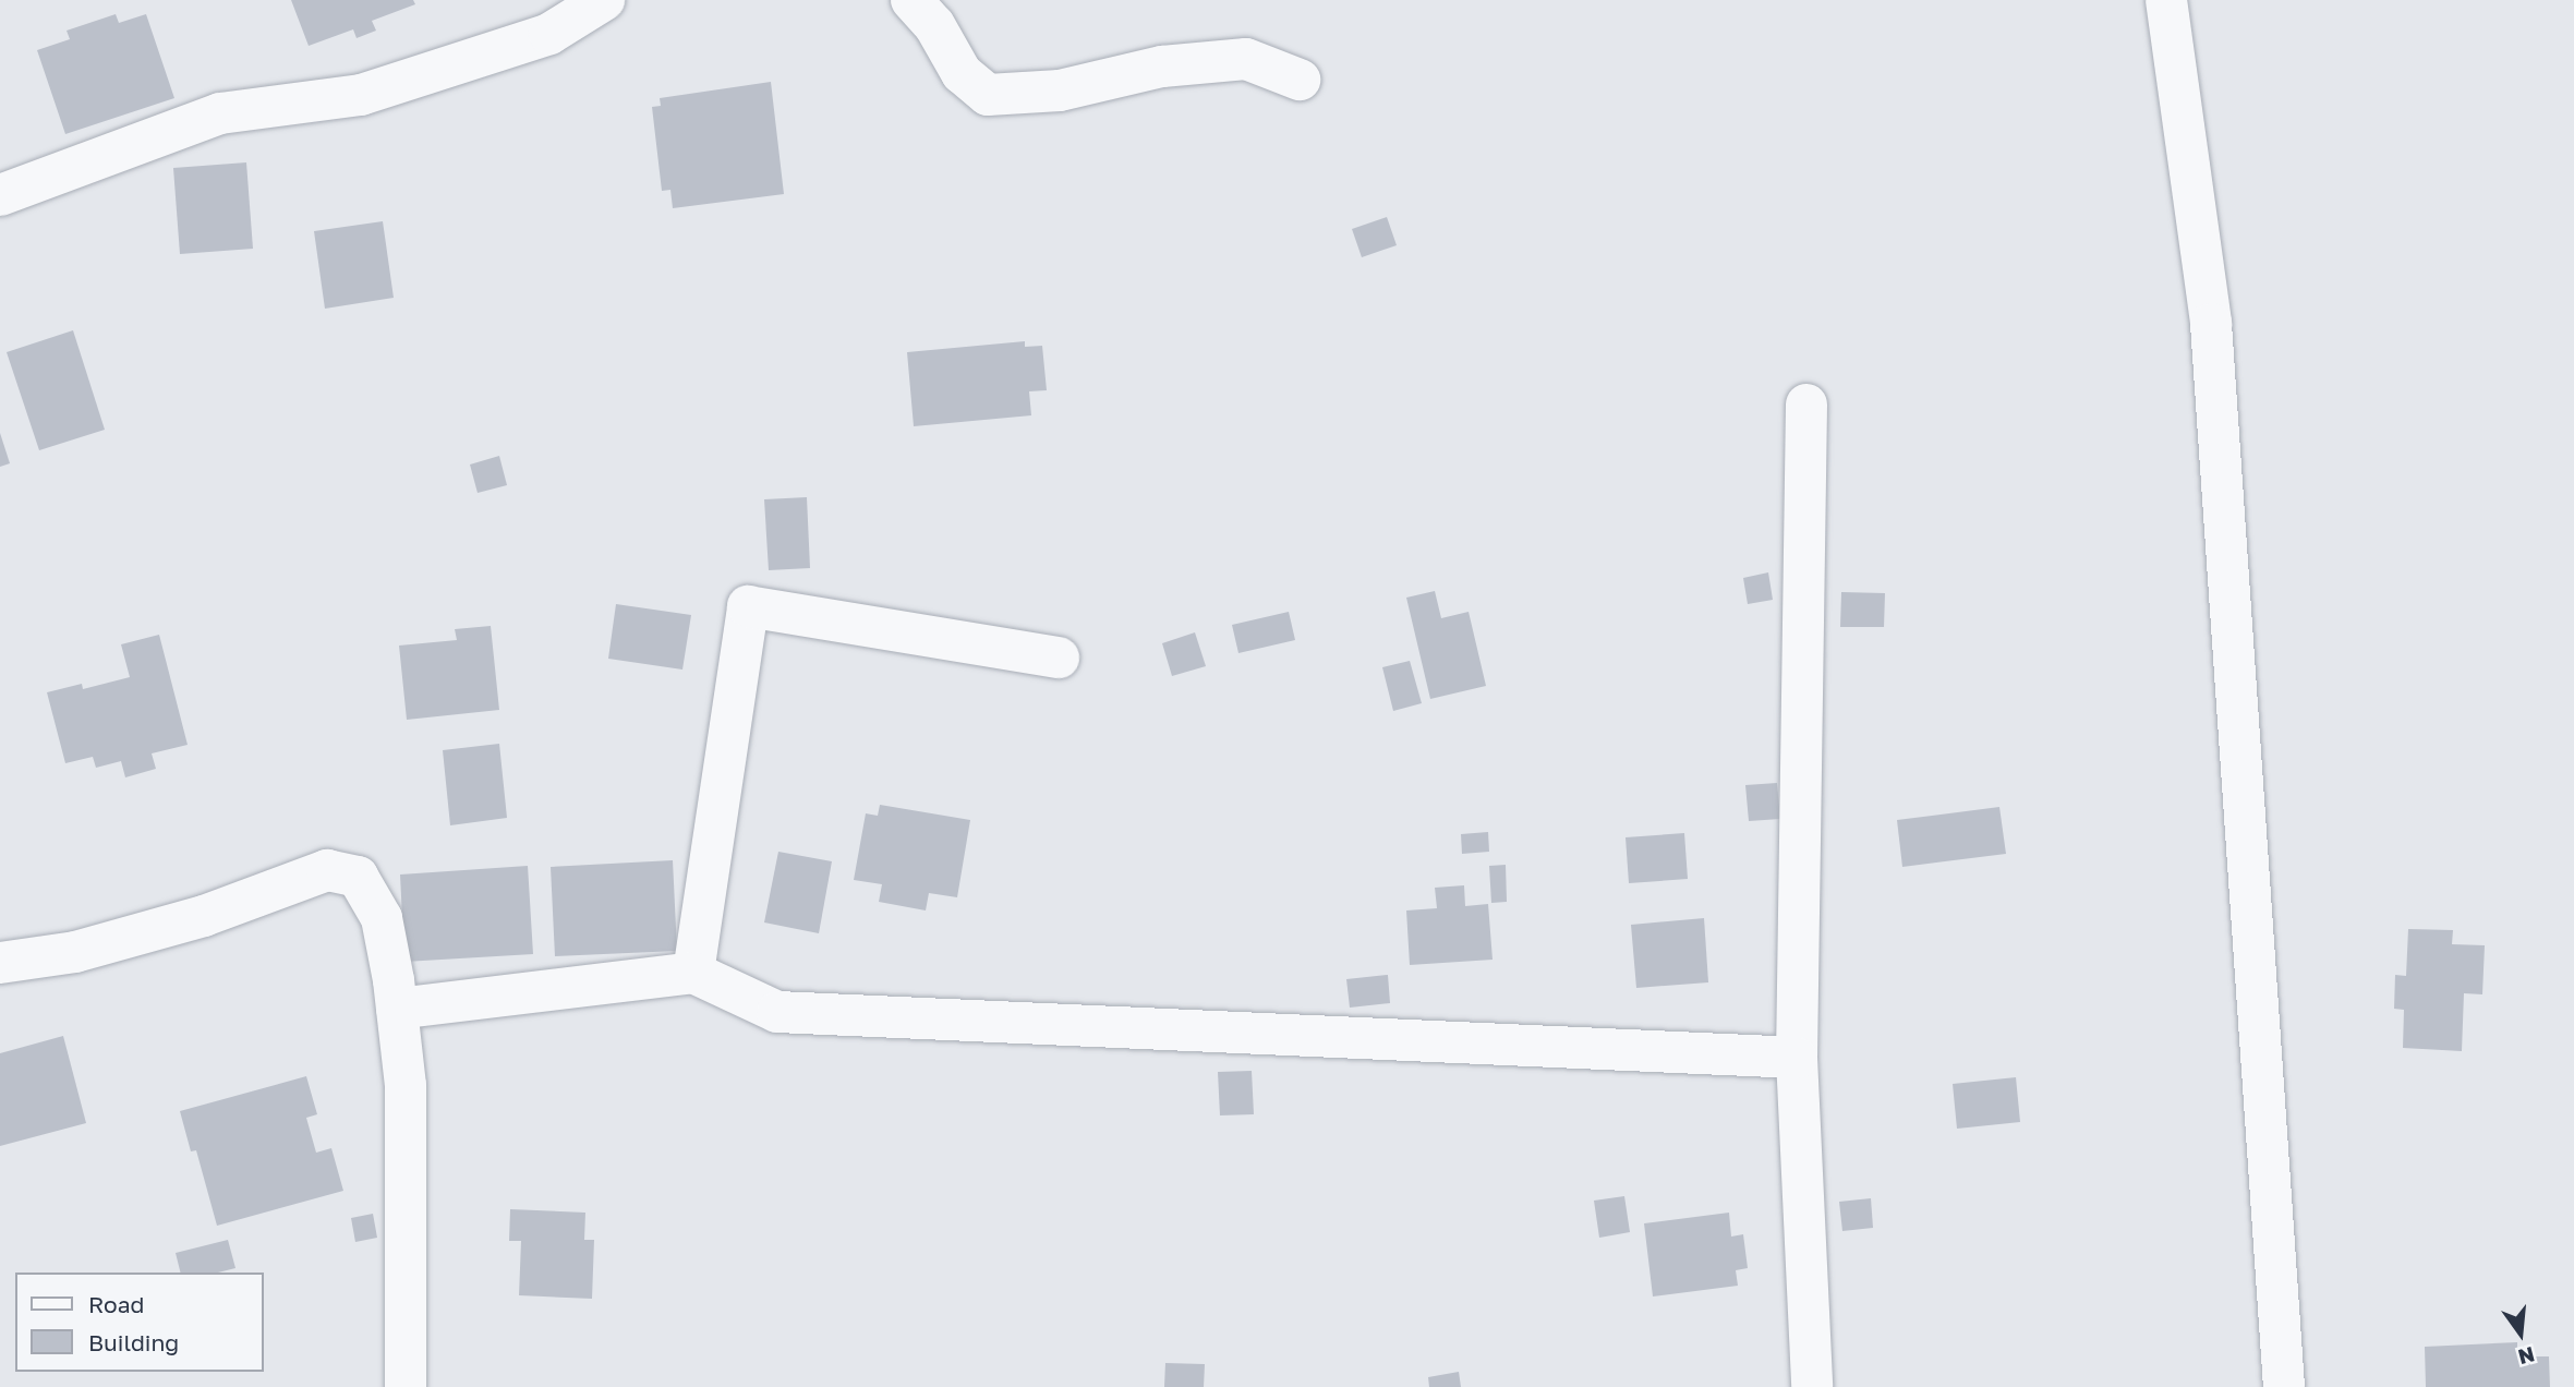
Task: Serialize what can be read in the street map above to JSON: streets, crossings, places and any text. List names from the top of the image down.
{
  "legend": ["Road", "Building"],
  "north": "bottom"
}
